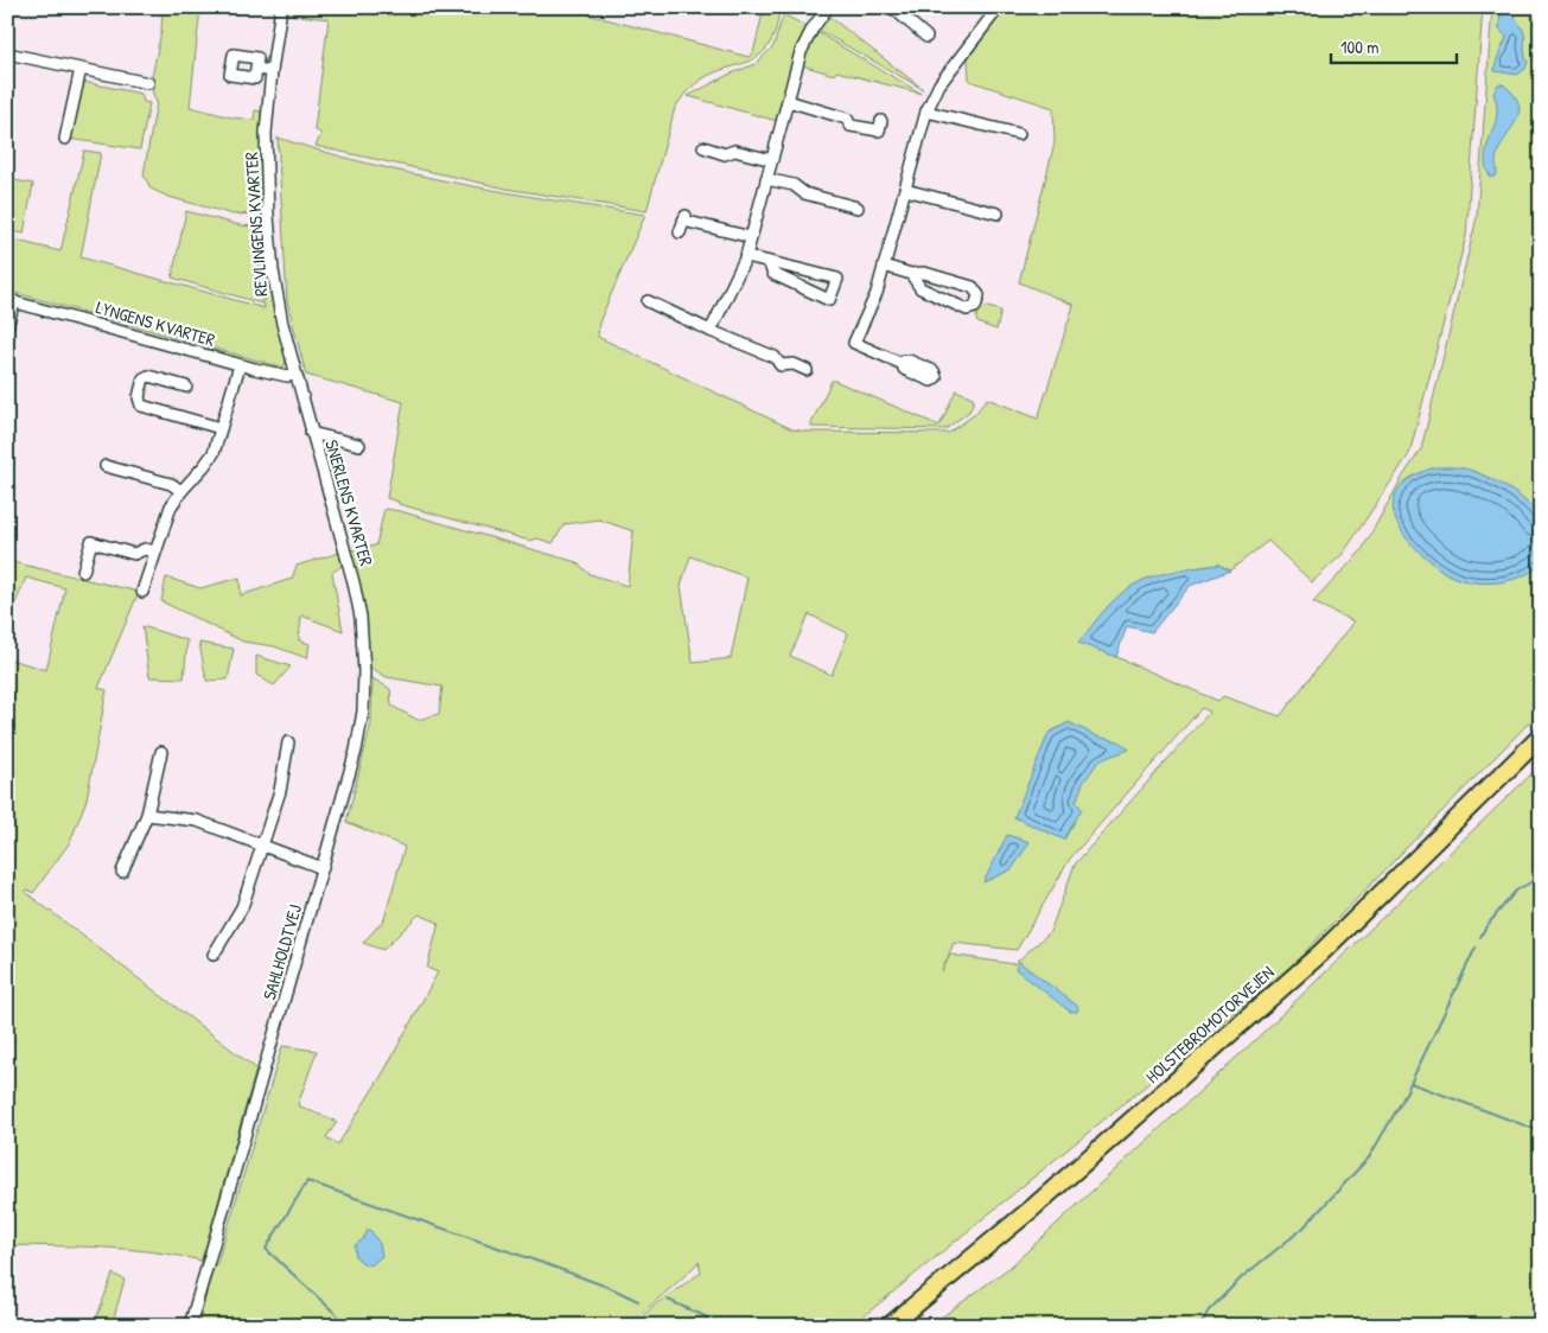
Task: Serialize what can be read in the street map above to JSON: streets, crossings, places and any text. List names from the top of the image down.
{
  "streets": {
    "highway": ["HOLSTEBROMOTORVEJEN"],
    "street": [
      "REVLINGENS KVARTER",
      "LYNGENS KVARTER",
      "SNERLENS KVARTER",
      "SAHLHOLDTVEJ"
    ]
  },
  "crossings": [
    ["REVLINGENS KVARTER", "LYNGENS KVARTER"],
    ["REVLINGENS KVARTER", "SNERLENS KVARTER"],
    ["LYNGENS KVARTER", "SNERLENS KVARTER"],
    ["SNERLENS KVARTER", "SAHLHOLDTVEJ"]
  ],
  "scale_bar": "100 m"
}
